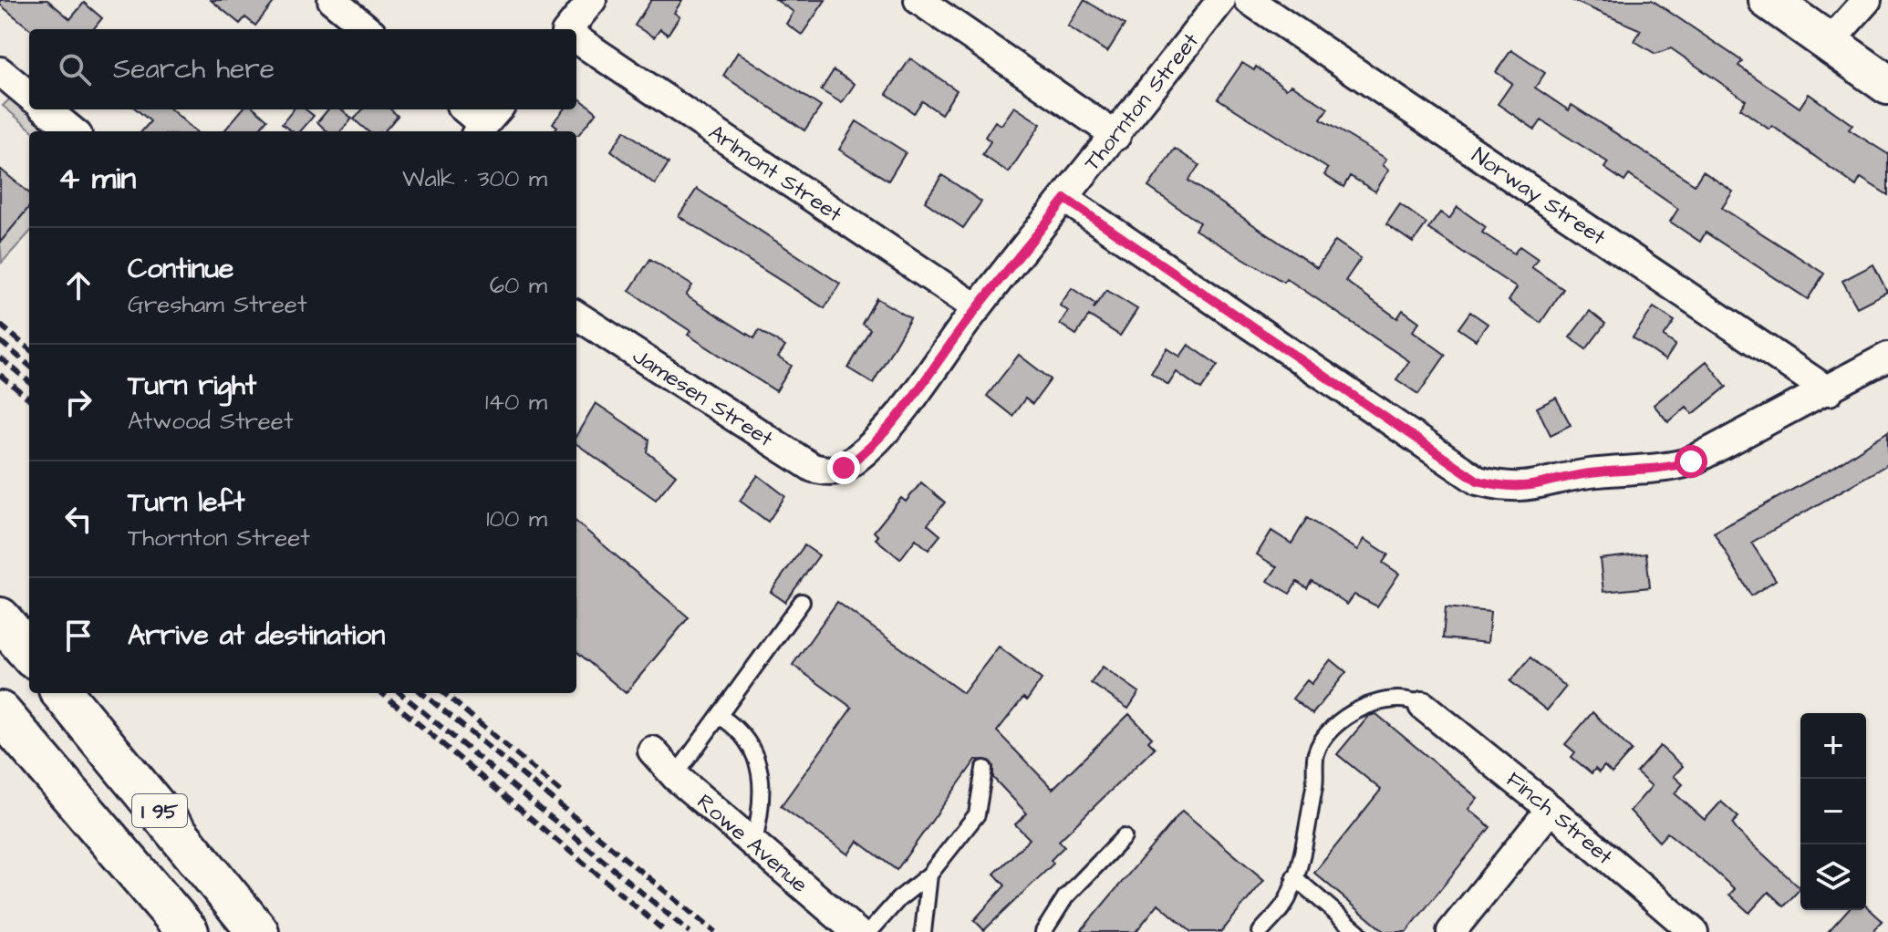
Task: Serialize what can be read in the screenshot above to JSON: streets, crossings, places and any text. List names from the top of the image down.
{
  "streets": {
    "highway": ["I 95"],
    "street": [
      "Thornton Street",
      "Arlmont Street",
      "Norway Street",
      "Jamesen Street",
      "Finch Street",
      "Rowe Avenue"
    ]
  },
  "crossings": [
    ["Thornton Street", "Arlmont Street"],
    ["Thornton Street", "Jamesen Street"]
  ],
  "page": {
    "search": "Search here",
    "heading": ["4 min", "Walk · 300 m"],
    "list": [
      ["Continue", "Gresham Street", "60 m"],
      ["Turn right", "Atwood Street", "140 m"],
      ["Turn left", "Thornton Street", "100 m"],
      "Arrive at destination"
    ],
    "map_buttons": ["+", "−"]
  }
}
